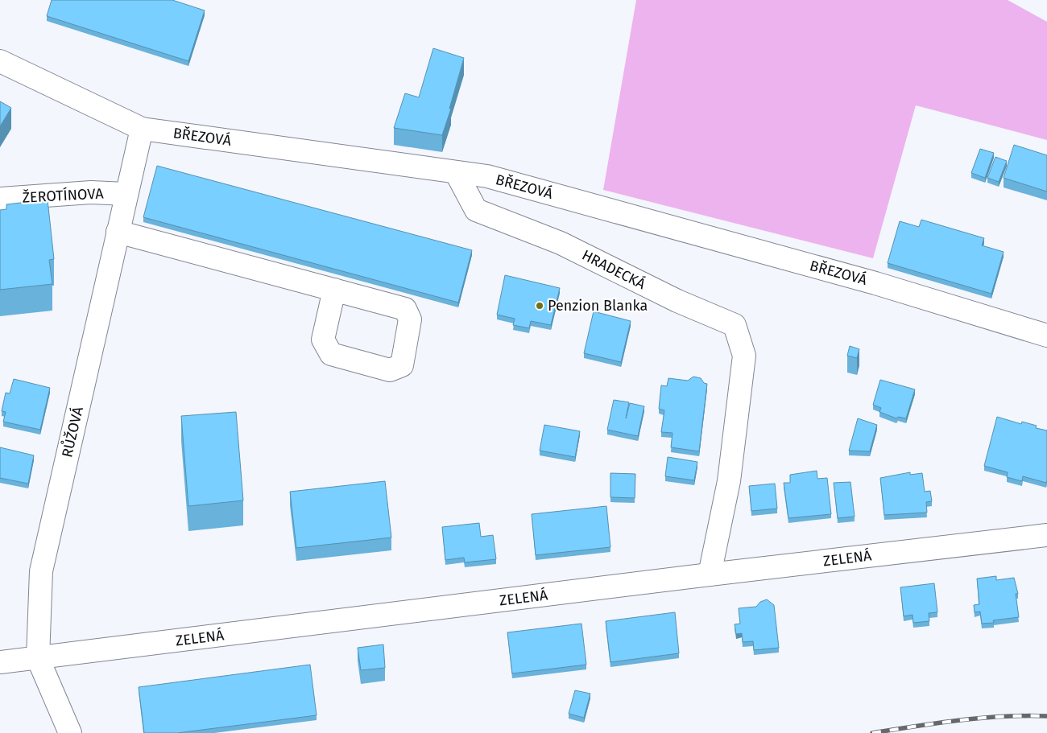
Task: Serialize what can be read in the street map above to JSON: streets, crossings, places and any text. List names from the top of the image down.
{
  "streets": {
    "street": [
      "BŘEZOVÁ",
      "ŽEROTÍNOVA",
      "HRADECKÁ",
      "RŮŽOVÁ",
      "ZELENÁ"
    ]
  },
  "crossings": [
    ["BŘEZOVÁ", "HRADECKÁ"],
    ["BŘEZOVÁ", "RŮŽOVÁ"],
    ["ŽEROTÍNOVA", "RŮŽOVÁ"],
    ["HRADECKÁ", "ZELENÁ"],
    ["RŮŽOVÁ", "ZELENÁ"]
  ],
  "places": ["Penzion Blanka"]
}
